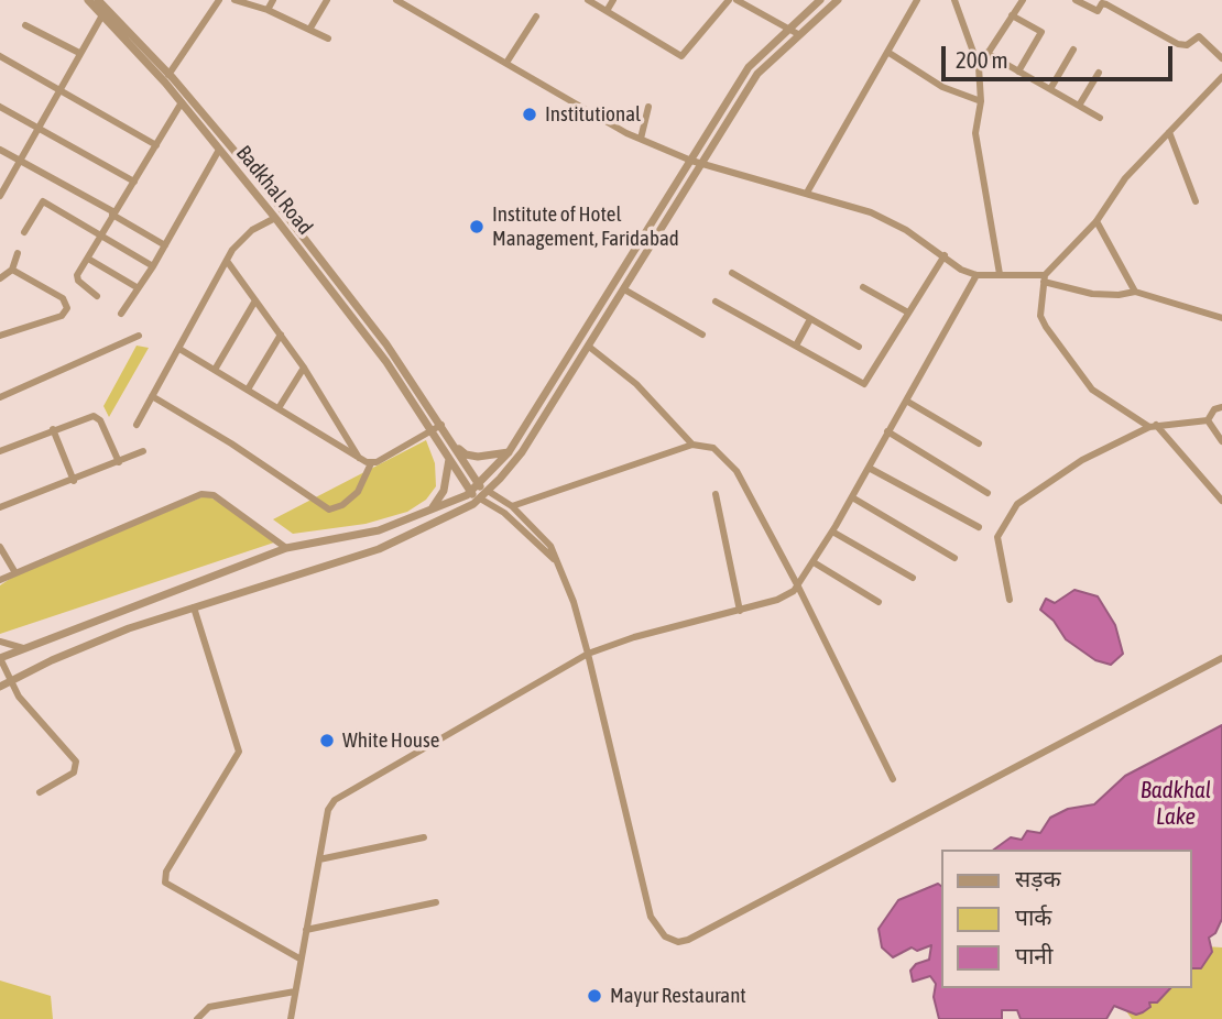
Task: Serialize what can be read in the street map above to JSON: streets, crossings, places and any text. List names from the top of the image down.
{
  "streets": {
    "street": ["Badkhal Road"]
  },
  "water": ["Badkhal Lake"],
  "places": [
    "Institutional",
    "Institute of Hotel Management, Faridabad",
    "White House",
    "Mayur Restaurant"
  ],
  "legend": ["सड़क", "पार्क", "पानी"],
  "scale_bar": "200 m"
}
